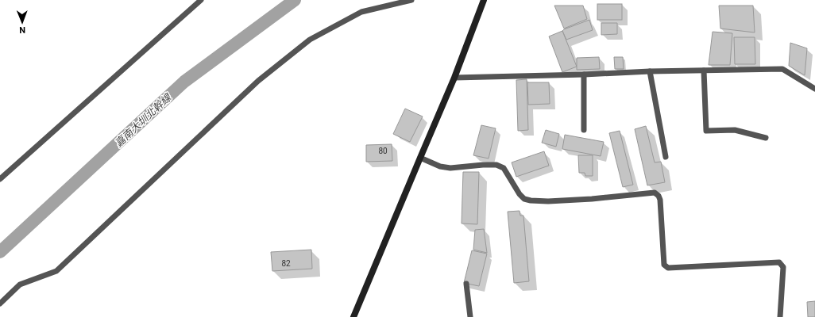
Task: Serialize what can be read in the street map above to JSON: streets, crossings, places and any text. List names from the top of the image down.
{
  "water": ["嘉南大圳北幹線"],
  "house_numbers": ["80", "82"],
  "north": "bottom"
}
